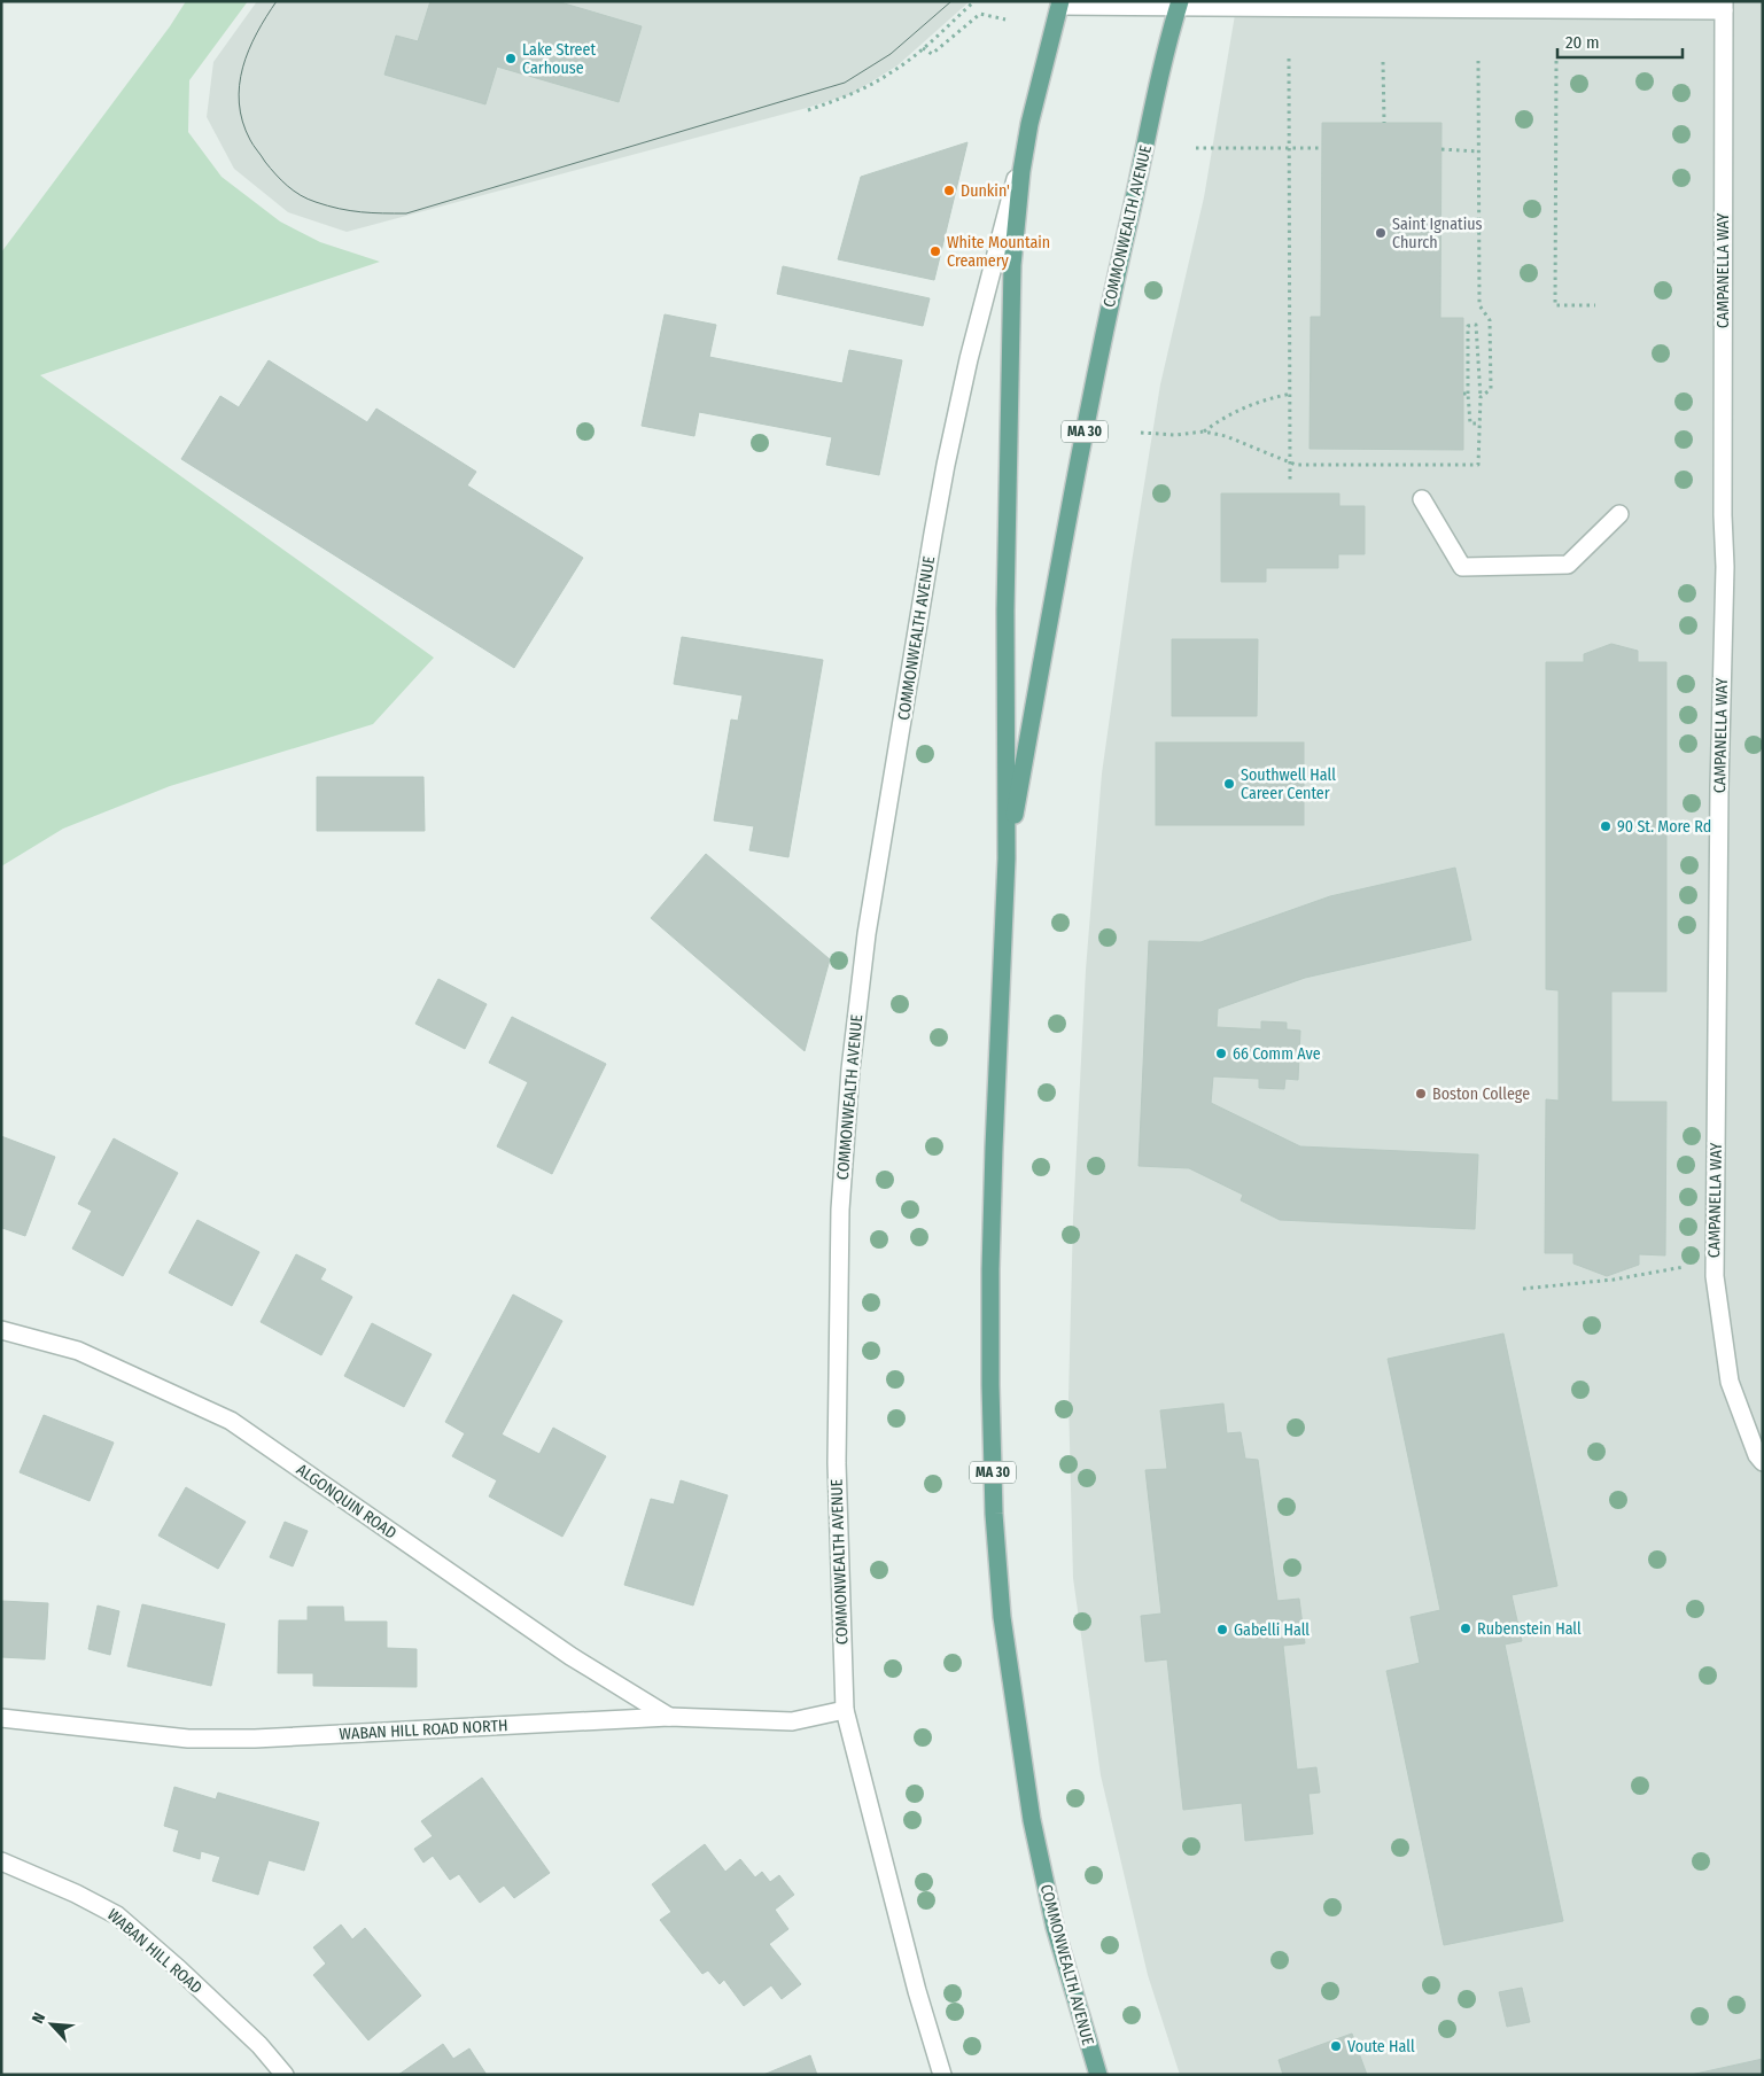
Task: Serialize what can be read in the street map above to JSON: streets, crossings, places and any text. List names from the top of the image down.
{
  "streets": {
    "main road": ["COMMONWEALTH AVENUE", "MA 30"],
    "street": [
      "CAMPANELLA WAY",
      "ALGONQUIN ROAD",
      "WABAN HILL ROAD NORTH",
      "WABAN HILL ROAD"
    ]
  },
  "crossings": [
    ["COMMONWEALTH AVENUE", "WABAN HILL ROAD NORTH"],
    ["ALGONQUIN ROAD", "WABAN HILL ROAD NORTH"]
  ],
  "places": [
    "Lake Street Carhouse",
    "Dunkin'",
    "Saint Ignatius Church",
    "White Mountain Creamery",
    "Southwell Hall Career Center",
    "90 St. More Rd",
    "66 Comm Ave",
    "Boston College",
    "Rubenstein Hall",
    "Gabelli Hall",
    "Voute Hall"
  ],
  "scale_bar": "20 m",
  "north": "top left"
}
